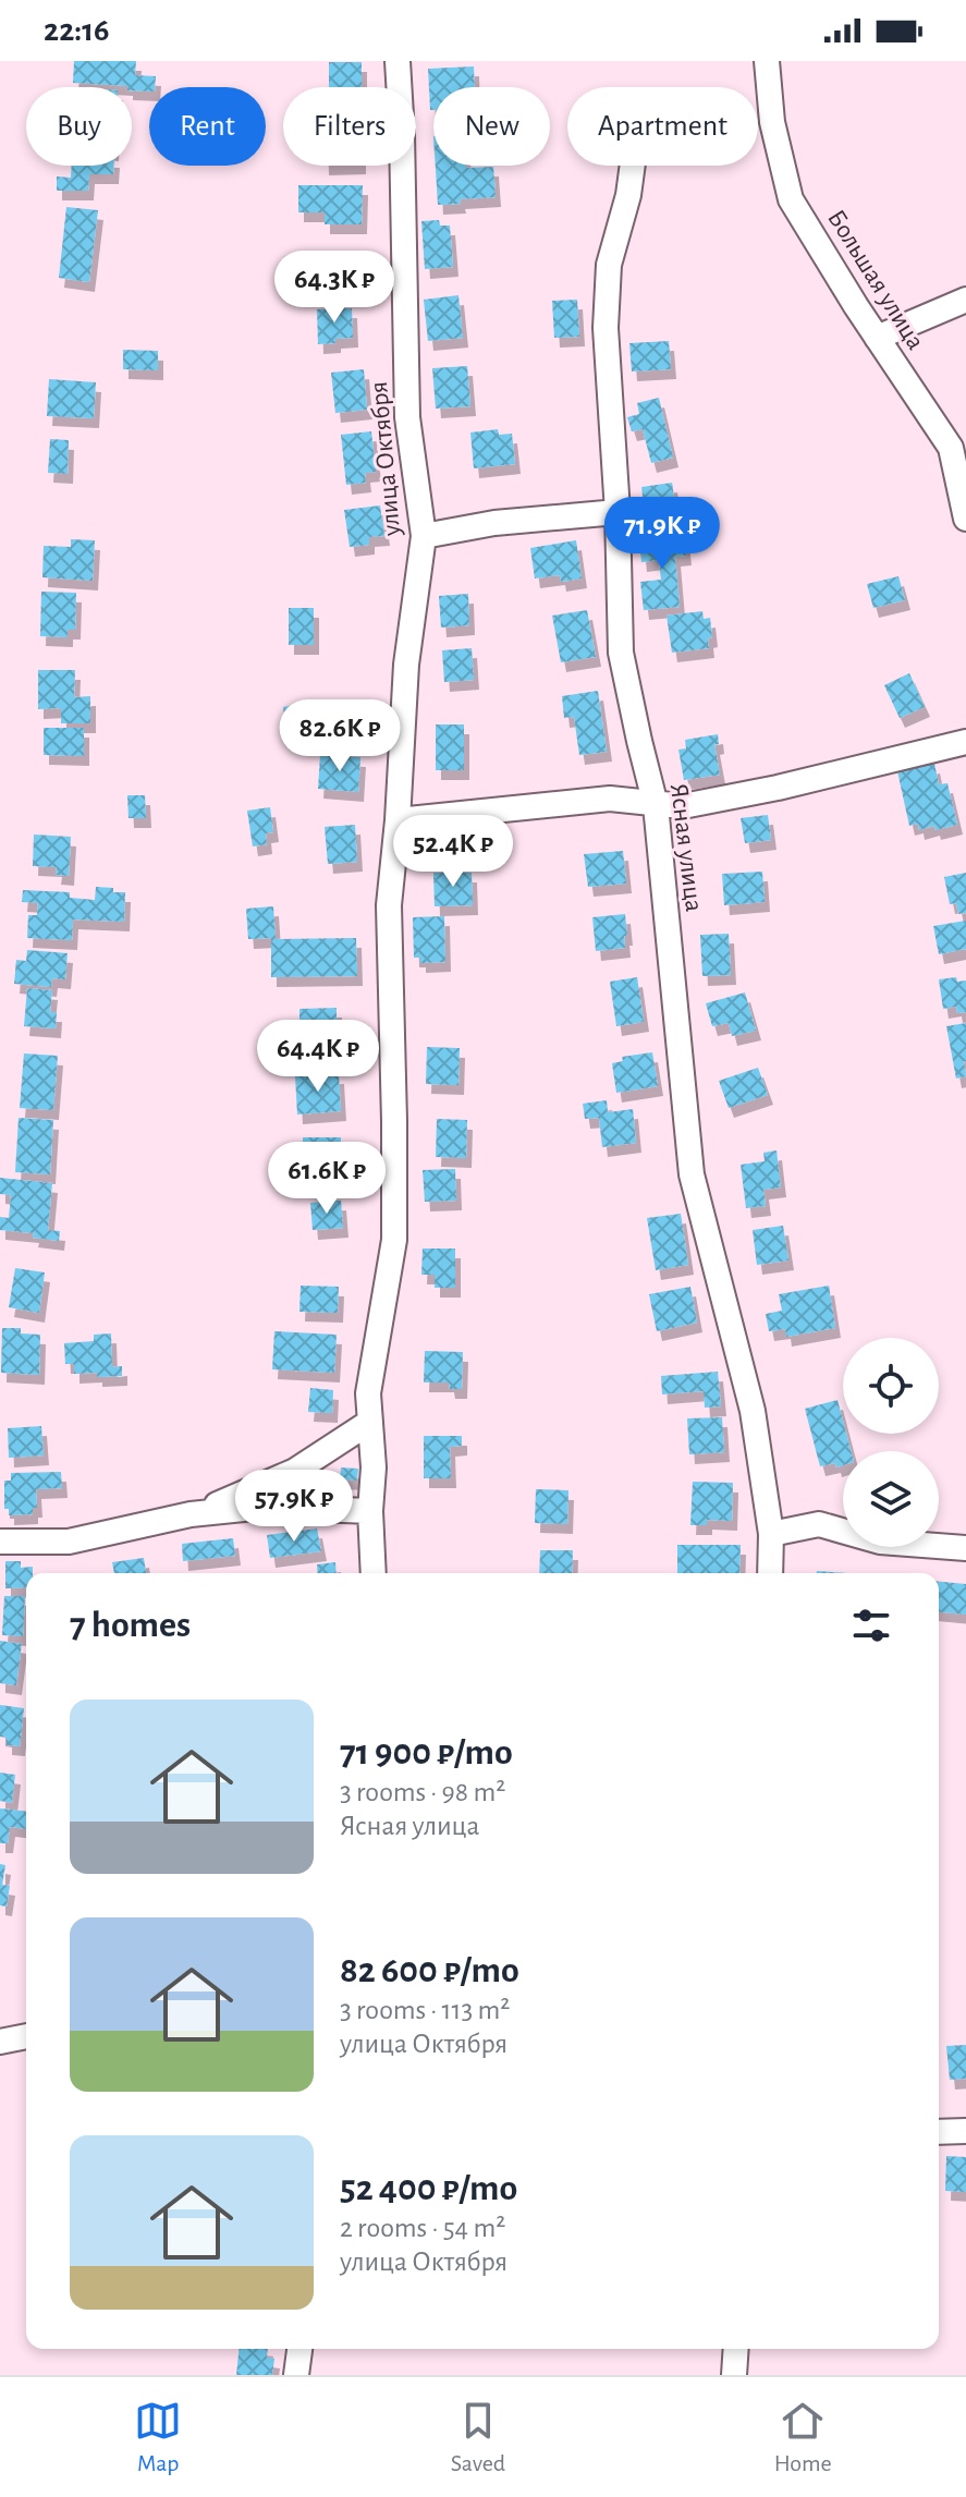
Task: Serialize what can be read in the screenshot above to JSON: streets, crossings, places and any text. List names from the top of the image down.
{
  "streets": {
    "street": ["Большая улица", "улица Октября", "Ясная улица"]
  },
  "page": {
    "status": "22:16",
    "chip": [
      "Buy",
      "Rent",
      "Filters",
      "New",
      "Apartment"
    ],
    "price": [
      "64.3K ₽",
      "71.9K ₽",
      "82.6K ₽",
      "52.4K ₽",
      "64.4K ₽",
      "61.6K ₽",
      "57.9K ₽"
    ],
    "heading": "7 homes",
    "list": [
      {
        "name": "71 900 ₽/mo",
        "note": "3 rooms · 98 m² · Ясная улица"
      },
      {
        "name": "82 600 ₽/mo",
        "note": "3 rooms · 113 m² · улица Октября"
      },
      {
        "name": "52 400 ₽/mo",
        "note": "2 rooms · 54 m² · улица Октября"
      }
    ],
    "tabs": ["Map", "Saved", "Home"]
  }
}
